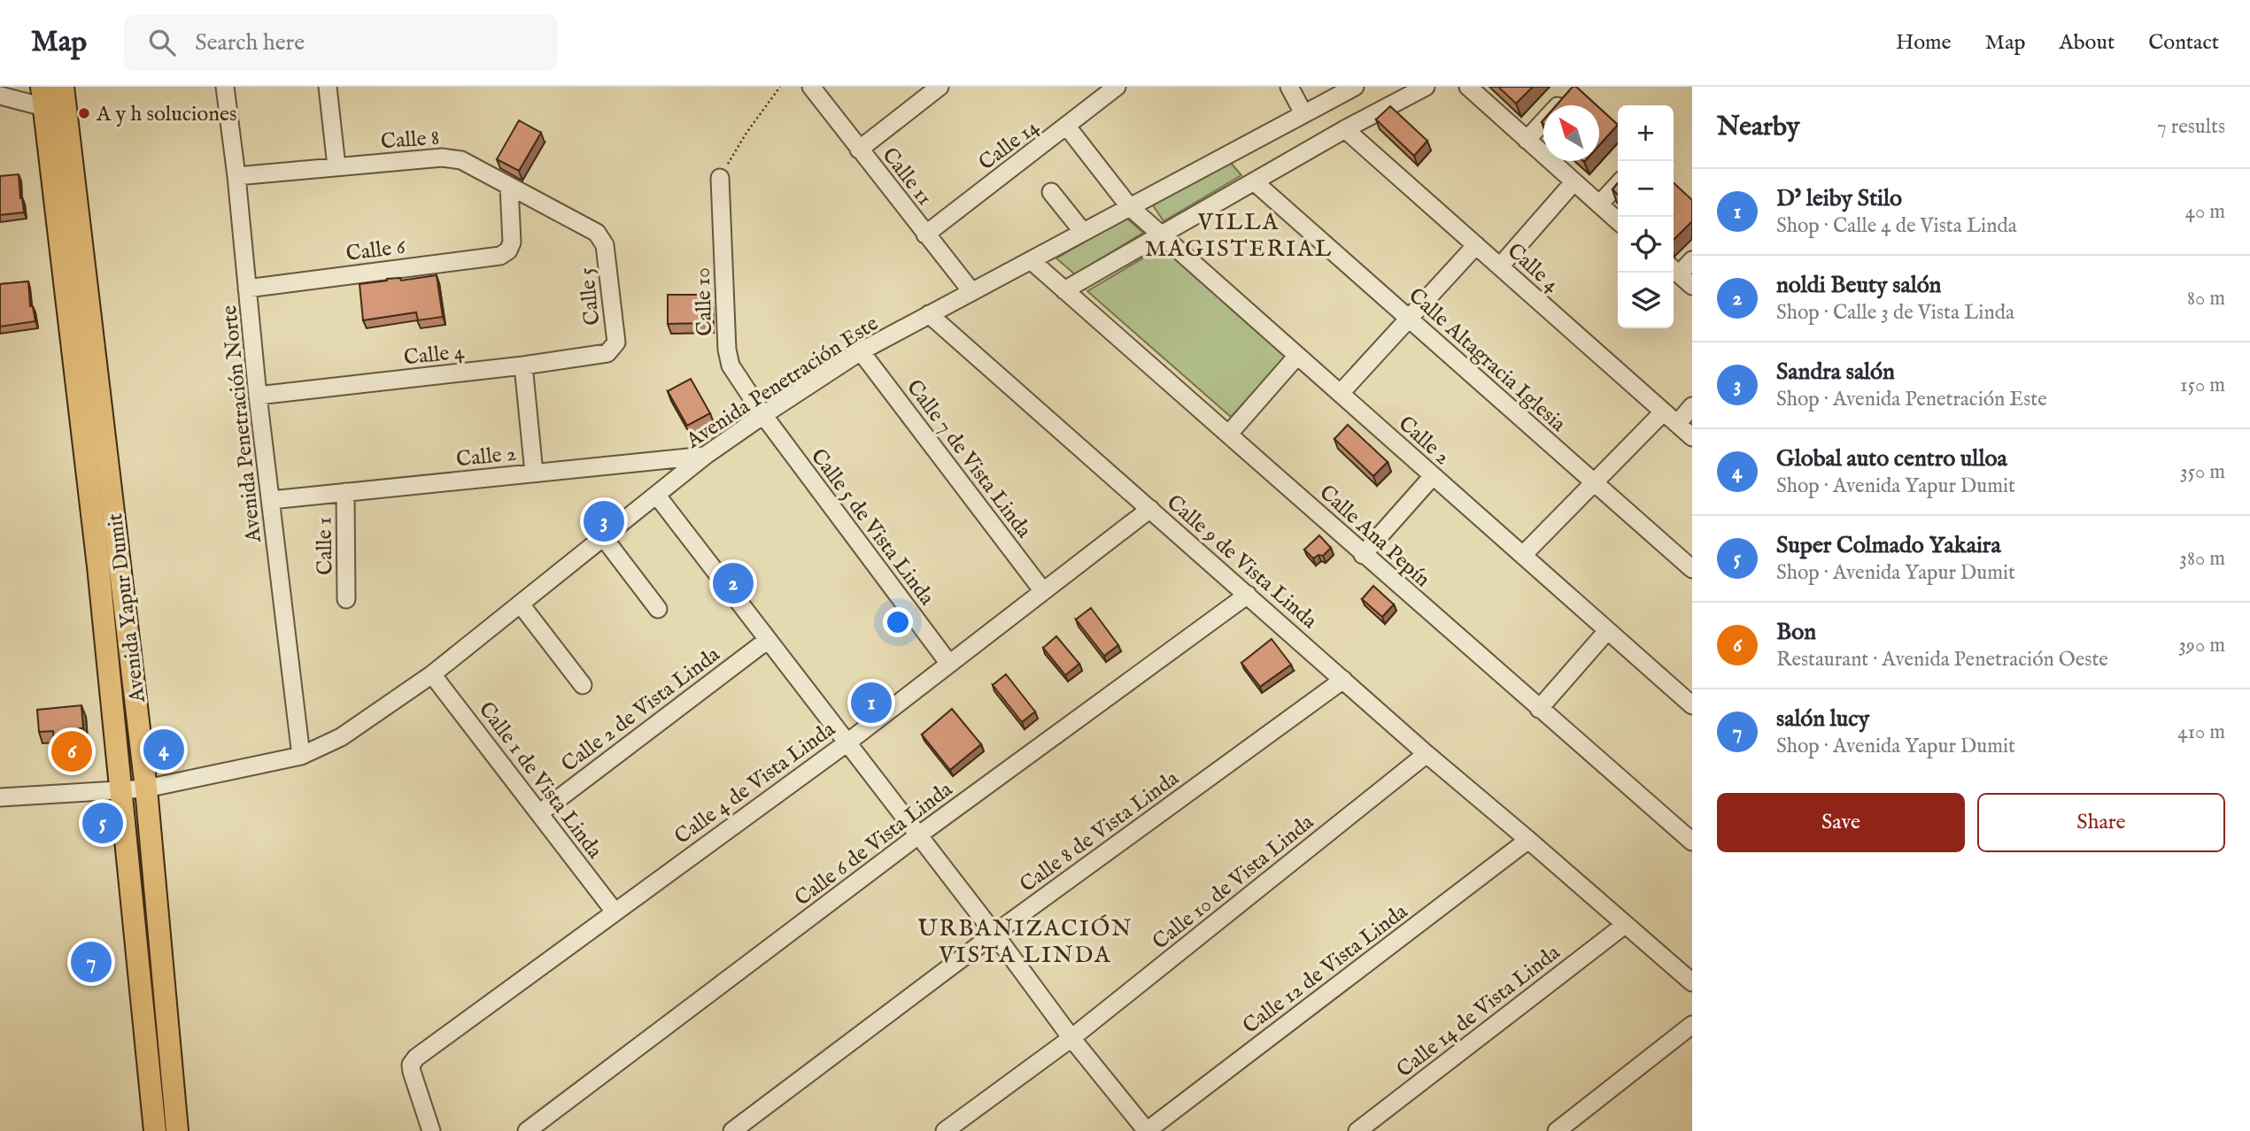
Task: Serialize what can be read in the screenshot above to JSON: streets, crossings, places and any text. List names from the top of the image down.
{
  "streets": {
    "main road": ["Avenida Yapur Dumit"],
    "street": [
      "Calle 8",
      "Calle 14",
      "Calle 11",
      "Calle 6",
      "Calle 4",
      "Calle 5",
      "Calle 10",
      "Calle Altagracia Iglesia",
      "Avenida Penetración Este",
      "Avenida Penetración Norte",
      "Calle 2",
      "Calle 7 de Vista Linda",
      "Calle 5 de Vista Linda",
      "Calle Ana Pepín",
      "Calle 1",
      "Calle 9 de Vista Linda",
      "Calle 2 de Vista Linda",
      "Calle 1 de Vista Linda",
      "Calle 4 de Vista Linda",
      "Calle 8 de Vista Linda",
      "Calle 6 de Vista Linda",
      "Calle 10 de Vista Linda",
      "Calle 12 de Vista Linda",
      "Calle 14 de Vista Linda"
    ]
  },
  "crossings": [
    ["Calle 8", "Calle 6"],
    ["Calle 8", "Calle 5"],
    ["Calle 8", "Avenida Penetración Norte"],
    ["Calle 14", "Calle 11"],
    ["Calle 14", "Calle 2"],
    ["Calle 11", "Avenida Penetración Este"],
    ["Calle 6", "Avenida Penetración Norte"],
    ["Calle 4", "Calle 5"],
    ["Calle 4", "Avenida Penetración Norte"],
    ["Calle 10", "Avenida Penetración Este"],
    ["Calle 10", "Calle 5 de Vista Linda"],
    ["Avenida Penetración Este", "Avenida Penetración Norte"],
    ["Avenida Penetración Este", "Calle 2"],
    ["Avenida Penetración Este", "Calle 7 de Vista Linda"],
    ["Avenida Penetración Este", "Calle 5 de Vista Linda"],
    ["Avenida Penetración Este", "Calle Ana Pepín"],
    ["Avenida Penetración Este", "Calle 9 de Vista Linda"],
    ["Avenida Penetración Este", "Avenida Yapur Dumit"],
    ["Avenida Penetración Este", "Calle 1 de Vista Linda"],
    ["Avenida Penetración Norte", "Calle 2"],
    ["Calle 2", "Calle 1"],
    ["Calle 7 de Vista Linda", "Calle 4 de Vista Linda"],
    ["Calle 5 de Vista Linda", "Calle 4 de Vista Linda"],
    ["Calle 9 de Vista Linda", "Calle 4 de Vista Linda"],
    ["Calle 9 de Vista Linda", "Calle 8 de Vista Linda"],
    ["Calle 9 de Vista Linda", "Calle 6 de Vista Linda"],
    ["Calle 9 de Vista Linda", "Calle 10 de Vista Linda"],
    ["Calle 9 de Vista Linda", "Calle 12 de Vista Linda"],
    ["Calle 9 de Vista Linda", "Calle 14 de Vista Linda"],
    ["Calle 2 de Vista Linda", "Calle 1 de Vista Linda"],
    ["Calle 1 de Vista Linda", "Calle 4 de Vista Linda"]
  ],
  "districts": ["VILLA MAGISTERIAL", "URBANIZACIÓN VISTA LINDA"],
  "places": ["A y h soluciones"],
  "north": "top left",
  "page": {
    "header": "Map",
    "search": "Search here",
    "nav": [
      "Home",
      "Map",
      "About",
      "Contact"
    ],
    "heading": ["Nearby", "7 results"],
    "map_buttons": ["+", "−"],
    "list": [
      {
        "mark": "1",
        "name": "D’ leiby Stilo",
        "note": "Shop · Calle 4 de Vista Linda",
        "value": "40 m"
      },
      {
        "mark": "2",
        "name": "noldi Beuty salón",
        "note": "Shop · Calle 3 de Vista Linda",
        "value": "80 m"
      },
      {
        "mark": "3",
        "name": "Sandra salón",
        "note": "Shop · Avenida Penetración Este",
        "value": "150 m"
      },
      {
        "mark": "4",
        "name": "Global auto centro ulloa",
        "note": "Shop · Avenida Yapur Dumit",
        "value": "350 m"
      },
      {
        "mark": "5",
        "name": "Super Colmado Yakaira",
        "note": "Shop · Avenida Yapur Dumit",
        "value": "380 m"
      },
      {
        "mark": "6",
        "name": "Bon",
        "note": "Restaurant · Avenida Penetración Oeste",
        "value": "390 m"
      },
      {
        "mark": "7",
        "name": "salón lucy",
        "note": "Shop · Avenida Yapur Dumit",
        "value": "410 m"
      }
    ],
    "pins": [
      "3",
      "2",
      "1",
      "4",
      "6",
      "5",
      "7"
    ],
    "buttons": ["Save", "Share"]
  }
}
